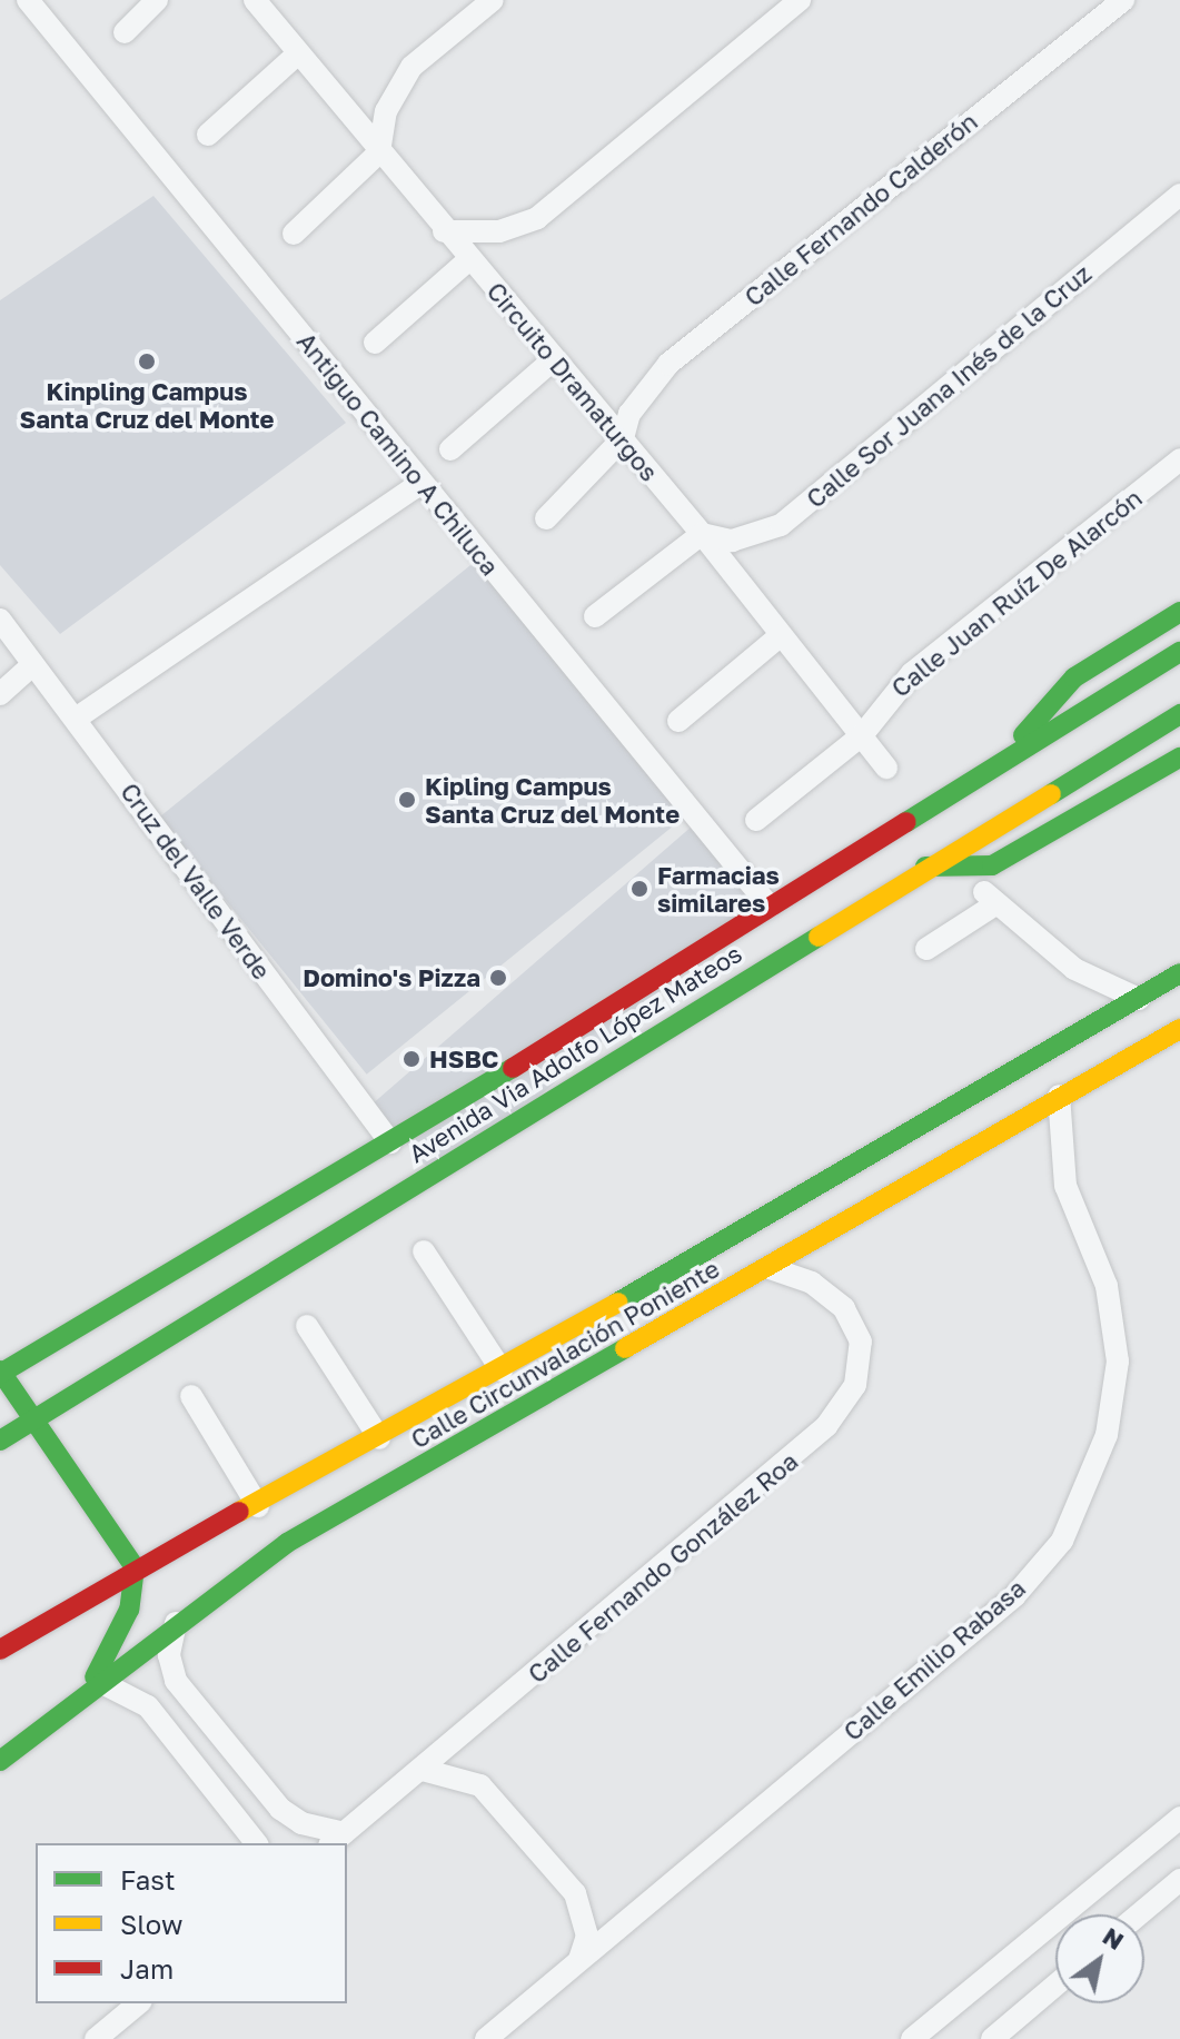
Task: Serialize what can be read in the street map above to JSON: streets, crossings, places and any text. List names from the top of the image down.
{
  "streets": {
    "main road": ["Avenida Via Adolfo López Mateos", "Calle Circunvalación Poniente"],
    "street": [
      "Calle Fernando Calderón",
      "Circuito Dramaturgos",
      "Calle Sor Juana Inés de la Cruz",
      "Antiguo Camino A Chiluca",
      "Calle Juan Ruíz De Alarcón",
      "Cruz del Valle Verde",
      "Calle Fernando González Roa",
      "Calle Emilio Rabasa"
    ]
  },
  "crossings": [
    ["Calle Fernando Calderón", "Circuito Dramaturgos"],
    ["Circuito Dramaturgos", "Calle Sor Juana Inés de la Cruz"],
    ["Circuito Dramaturgos", "Calle Juan Ruíz De Alarcón"],
    ["Antiguo Camino A Chiluca", "Avenida Via Adolfo López Mateos"],
    ["Cruz del Valle Verde", "Avenida Via Adolfo López Mateos"],
    ["Calle Circunvalación Poniente", "Calle Fernando González Roa"],
    ["Calle Circunvalación Poniente", "Calle Emilio Rabasa"]
  ],
  "places": [
    "Kinpling Campus Santa Cruz del Monte",
    "Kipling Campus Santa Cruz del Monte",
    "Farmacias similares",
    "Domino's Pizza",
    "HSBC"
  ],
  "legend": ["Fast", "Slow", "Jam"],
  "north": "top right"
}
